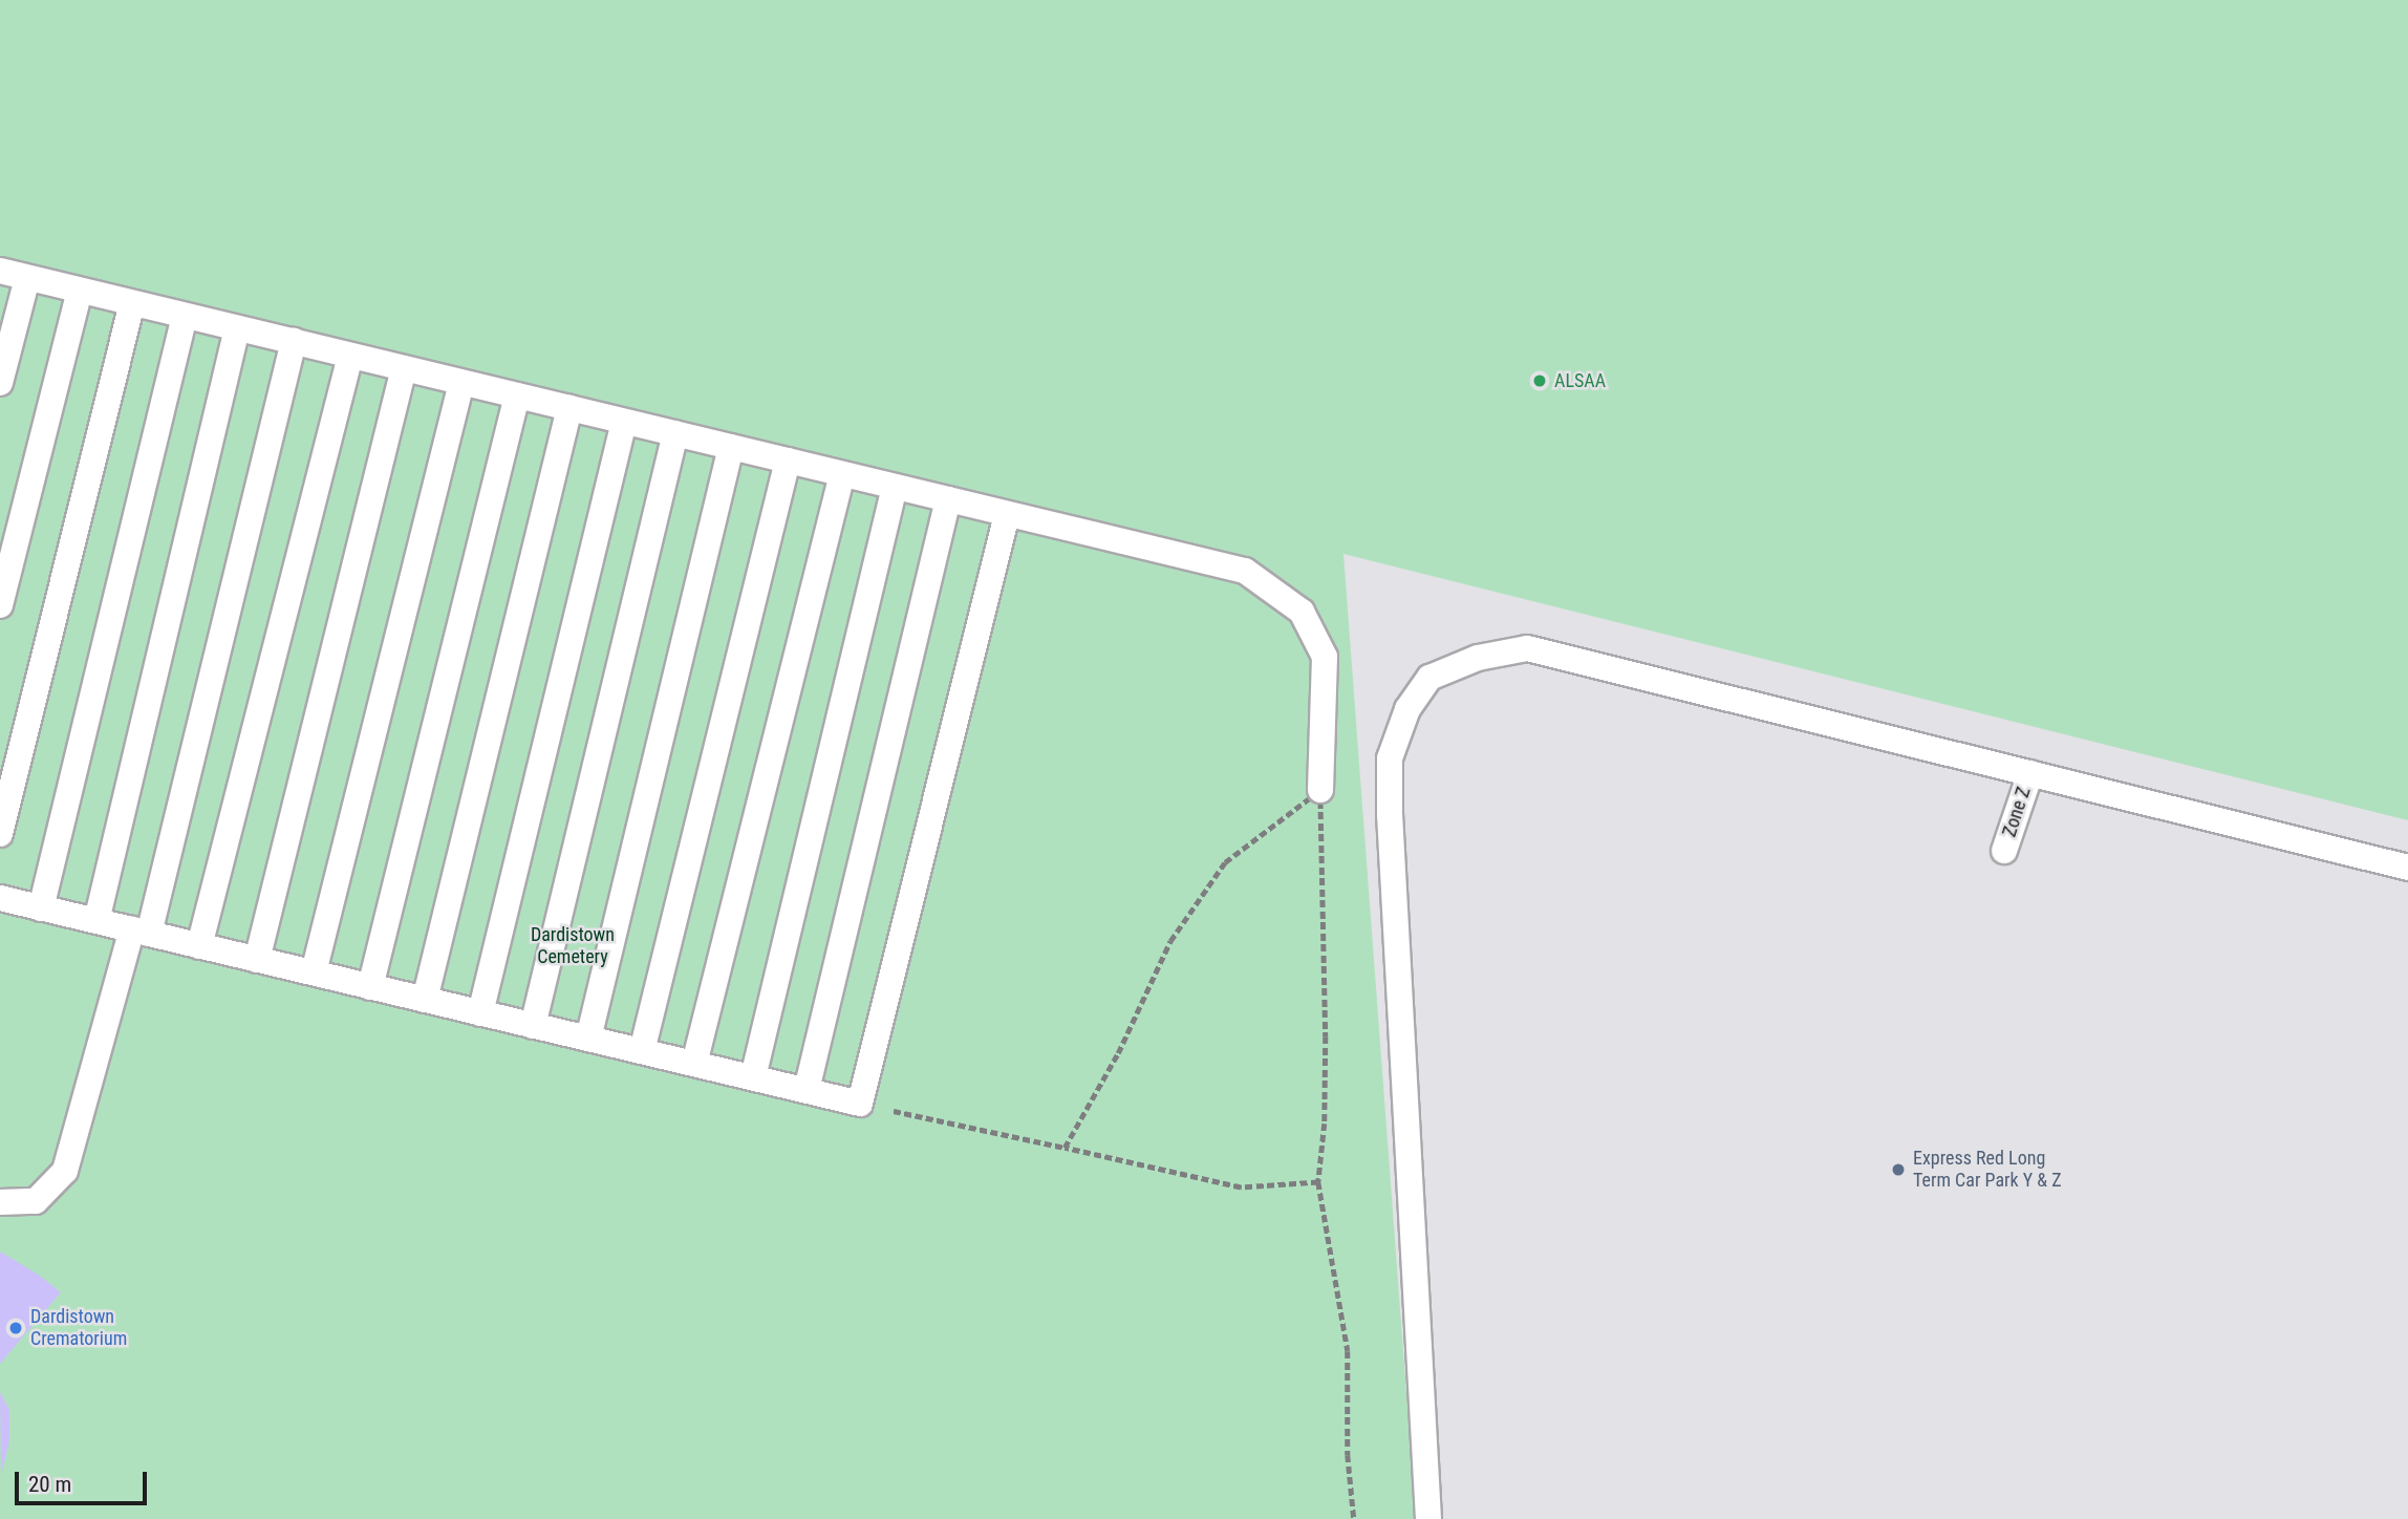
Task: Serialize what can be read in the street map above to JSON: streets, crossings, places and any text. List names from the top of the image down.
{
  "streets": {
    "lane": ["Zone Z"]
  },
  "parks": ["Dardistown Cemetery"],
  "places": ["ALSAA", "Express Red Long Term Car Park Y & Z", "Dardistown Crematorium"],
  "scale_bar": "20 m"
}
